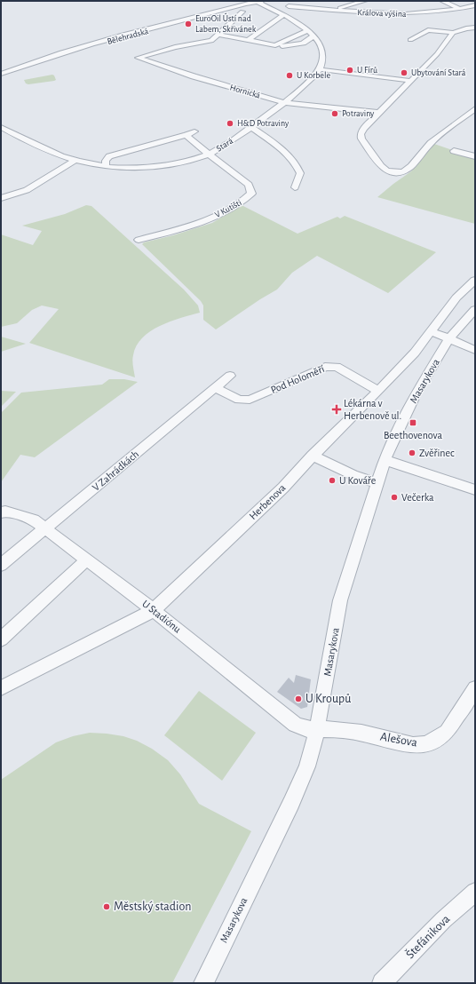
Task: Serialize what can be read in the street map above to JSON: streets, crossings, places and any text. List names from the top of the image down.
{
  "streets": {
    "street": [
      "Králova výšina",
      "Bělehradská",
      "Hornická",
      "Stará",
      "V Kutišti",
      "Pod Holoměří",
      "Masarykova",
      "V Zahrádkách",
      "Herbenova",
      "U Stadiónu",
      "Alešova",
      "Štefánikova"
    ]
  },
  "crossings": [
    ["Hornická", "Stará"],
    ["Stará", "V Kutišti"],
    ["Pod Holoměří", "Masarykova"],
    ["Pod Holoměří", "V Zahrádkách"],
    ["Pod Holoměří", "Herbenova"],
    ["Masarykova", "Herbenova"],
    ["Masarykova", "U Stadiónu"],
    ["Masarykova", "Alešova"],
    ["V Zahrádkách", "U Stadiónu"],
    ["Herbenova", "U Stadiónu"],
    ["U Stadiónu", "Alešova"]
  ],
  "places": {
    "other": [
      "EuroOil Ústí nad Labem, Skřivánek",
      "U Fírů",
      "Ubytování Stará",
      "U Korbele",
      "Potraviny",
      "H&D Potraviny",
      "Zvěřinec",
      "U Kováře",
      "Večerka",
      "U Kroupů",
      "Městský stadion"
    ],
    "health": ["Lékárna v Herbenově ul."],
    "transit": ["Beethovenova"]
  }
}
